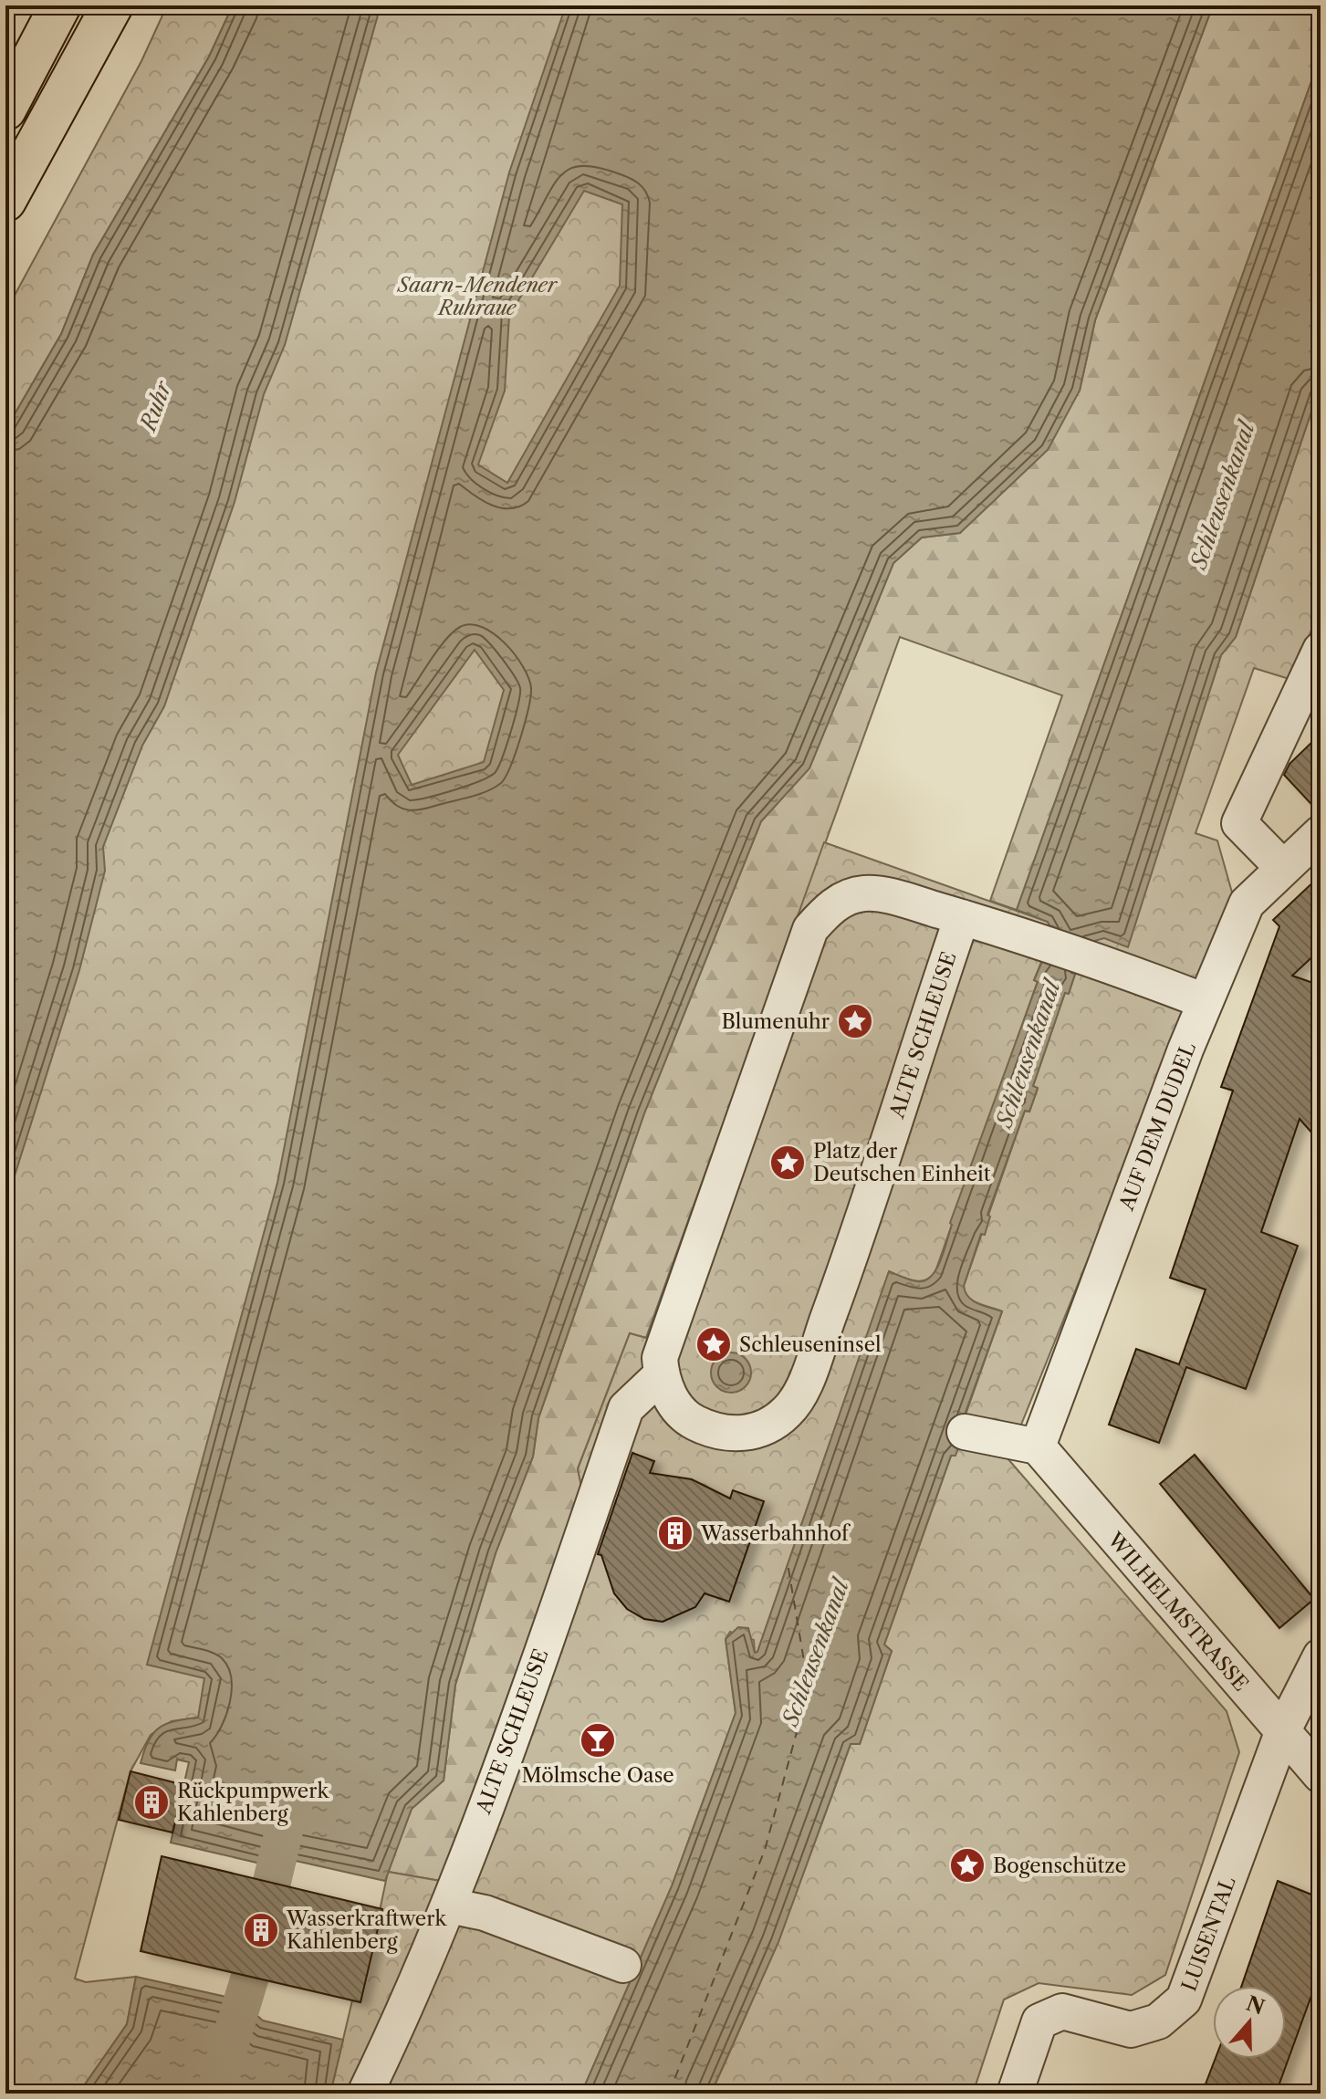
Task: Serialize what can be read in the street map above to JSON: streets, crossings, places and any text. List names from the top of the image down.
{
  "streets": {
    "street": [
      "ALTE SCHLEUSE",
      "AUF DEM DUDEL",
      "WILHELMSTRASSE",
      "LUISENTAL"
    ]
  },
  "crossings": [
    ["AUF DEM DUDEL", "WILHELMSTRASSE"],
    ["WILHELMSTRASSE", "LUISENTAL"]
  ],
  "water": ["Ruhr", "Schleusenkanal"],
  "parks": ["Saarn-Mendener Ruhraue"],
  "places": {
    "place": [
      "Blumenuhr",
      "Platz der Deutschen Einheit",
      "Schleuseninsel",
      "Bogenschütze"
    ],
    "building": ["Wasserbahnhof", "Rückpumpwerk Kahlenberg", "Wasserkraftwerk Kahlenberg"],
    "bar": ["Mölmsche Oase"]
  },
  "north": "top"
}
